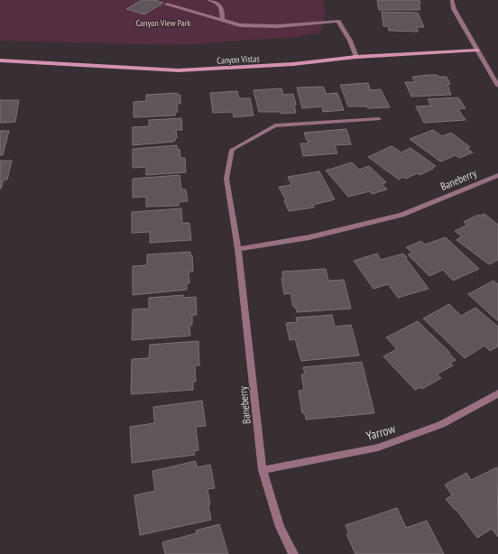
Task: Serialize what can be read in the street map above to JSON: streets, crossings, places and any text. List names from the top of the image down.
{
  "streets": {
    "street": ["Canyon Vistas", "Baneberry", "Yarrow"]
  },
  "crossings": [
    ["Baneberry", "Yarrow"]
  ],
  "parks": ["Canyon View Park"]
}
